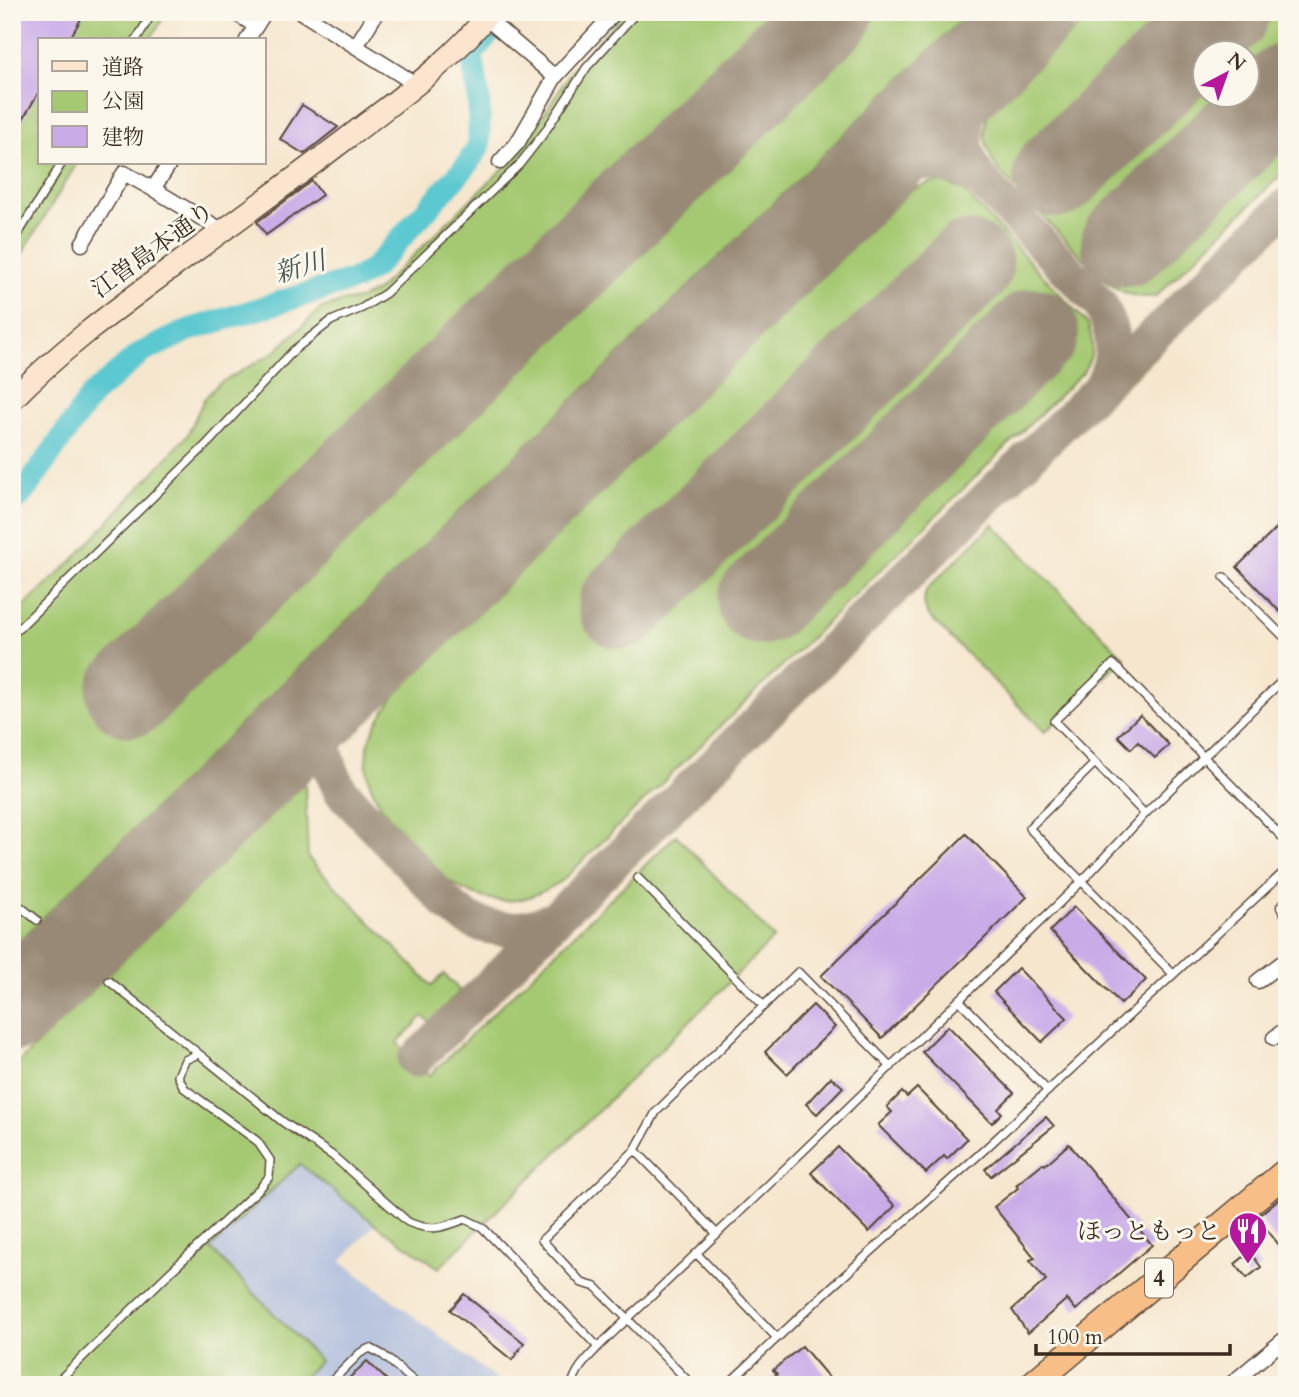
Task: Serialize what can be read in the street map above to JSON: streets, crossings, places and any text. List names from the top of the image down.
{
  "streets": {
    "highway": ["4"],
    "street": ["江曽島本通り"]
  },
  "water": ["新川"],
  "places": {
    "restaurant": ["ほっともっと"]
  },
  "legend": ["道路", "公園", "建物"],
  "scale_bar": "100 m",
  "north": "top right"
}
